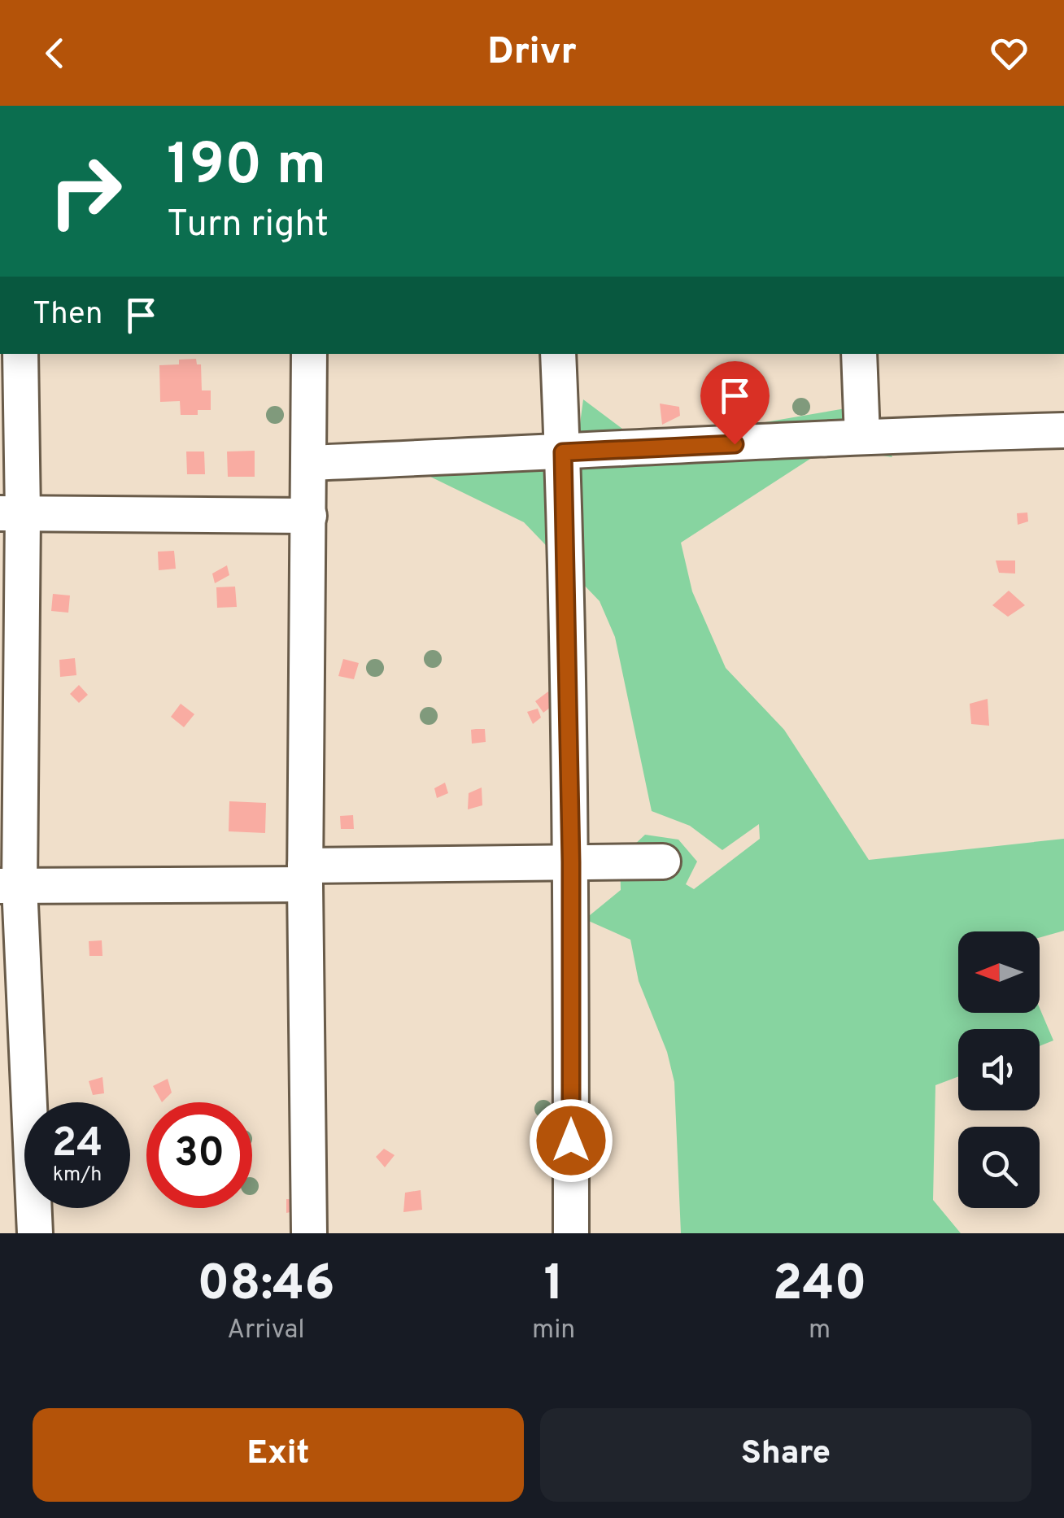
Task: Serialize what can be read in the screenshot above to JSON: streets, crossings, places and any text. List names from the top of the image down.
{
  "north": "left",
  "page": {
    "header": "Drivr",
    "turn": ["190 m", "Turn right"],
    "then": "Then",
    "speed": "24 km/h",
    "limit": "30",
    "eta": [
      "08:46",
      "Arrival",
      "1",
      "min",
      "240",
      "m"
    ],
    "buttons": ["Exit", "Share"]
  }
}
